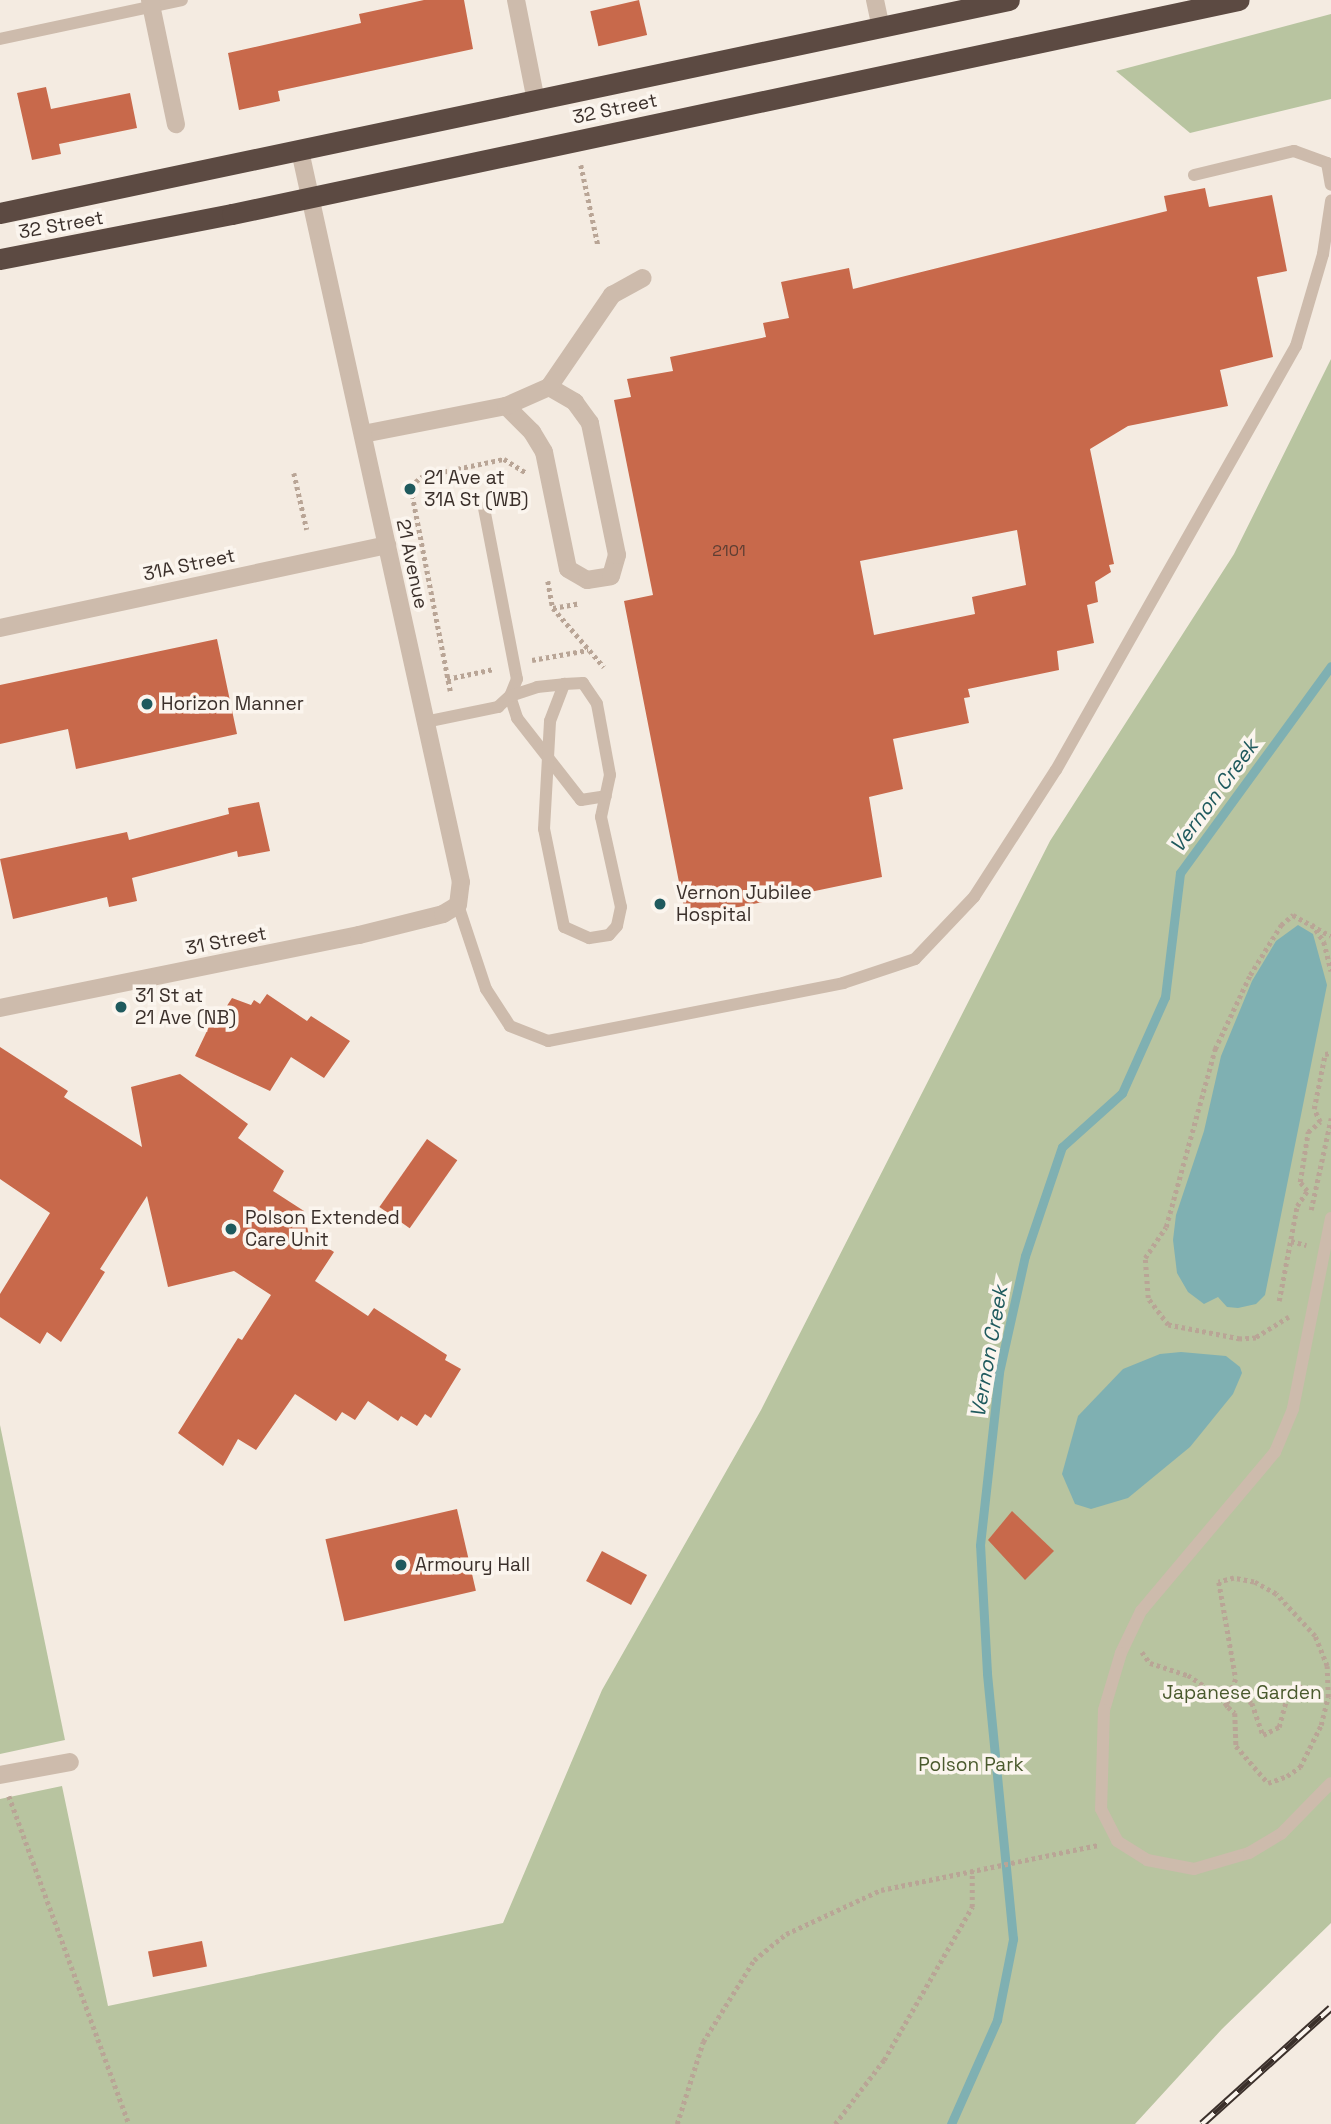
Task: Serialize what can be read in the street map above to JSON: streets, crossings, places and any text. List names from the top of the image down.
{
  "streets": {
    "highway": ["32 Street"],
    "street": ["21 Avenue", "31A Street", "31 Street"]
  },
  "crossings": [
    ["32 Street", "21 Avenue"],
    ["21 Avenue", "31A Street"],
    ["21 Avenue", "31 Street"]
  ],
  "water": ["Vernon Creek"],
  "parks": ["Japanese Garden", "Polson Park"],
  "places": [
    "21 Ave at 31A St (WB)",
    "Horizon Manner",
    "Vernon Jubilee Hospital",
    "31 St at 21 Ave (NB)",
    "Polson Extended Care Unit",
    "Armoury Hall"
  ],
  "house_numbers": ["2101"]
}
